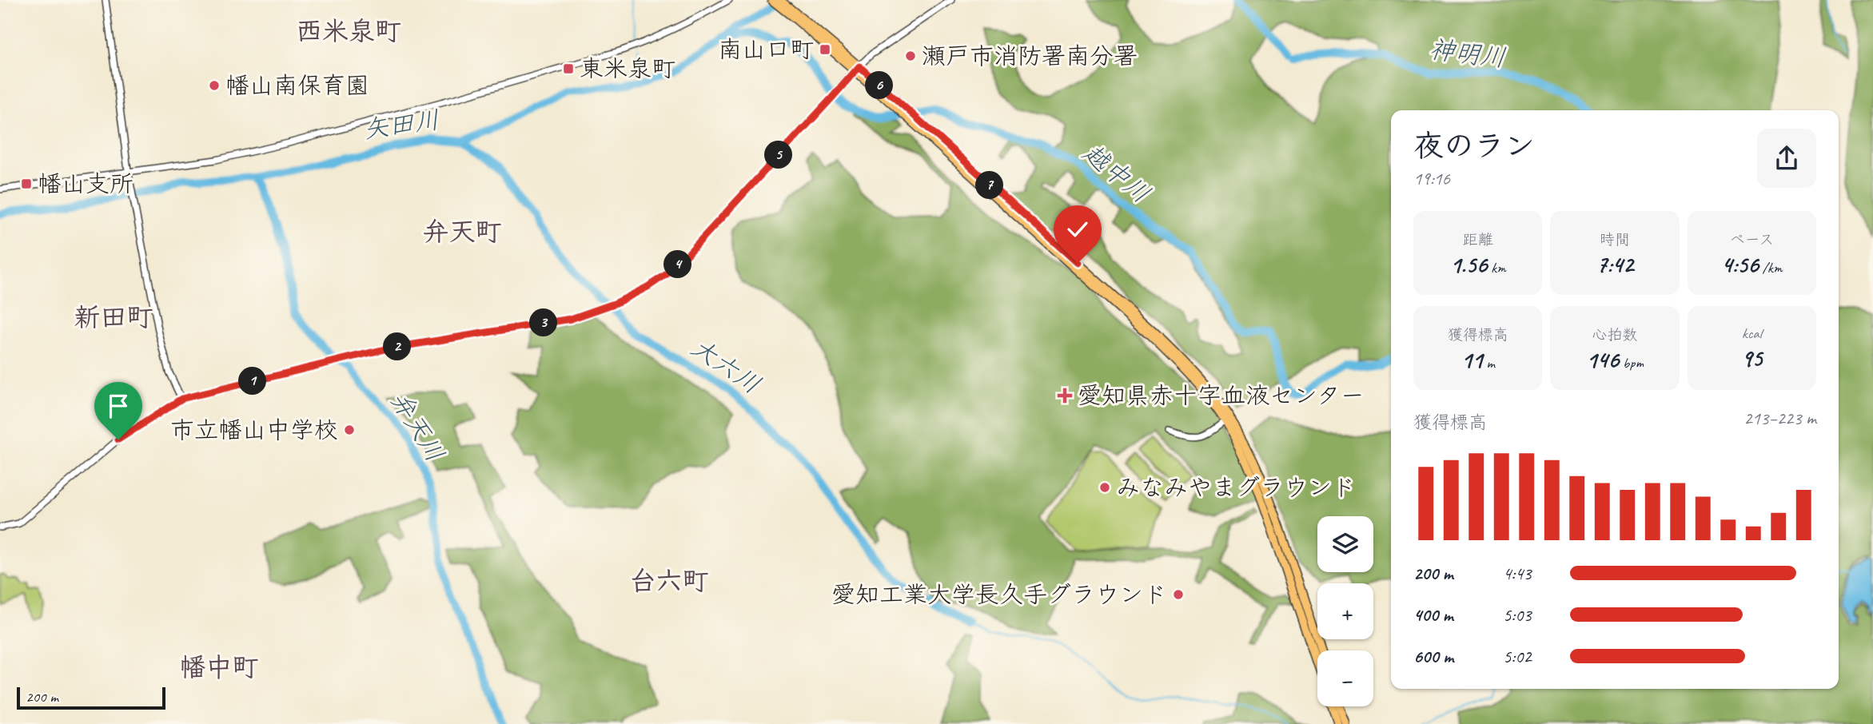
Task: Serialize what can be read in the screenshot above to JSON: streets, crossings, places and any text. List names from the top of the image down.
{
  "districts": [
    "西米泉町",
    "弁天町",
    "新田町",
    "台六町",
    "幡中町"
  ],
  "water": [
    "神明川",
    "矢田川",
    "越中川",
    "大六川",
    "弁天川"
  ],
  "places": {
    "transit": ["南山口町", "東米泉町", "幡山支所"],
    "other": [
      "瀬戸市消防署南分署",
      "幡山南保育園",
      "市立幡山中学校",
      "みなみやまグラウンド",
      "愛知工業大学長久手グラウンド"
    ],
    "health": ["愛知県赤十字血液センター"]
  },
  "scale_bar": "200 m",
  "page": {
    "pins": [
      "6",
      "5",
      "7",
      "4",
      "3",
      "2",
      "1"
    ],
    "heading": ["夜のラン", "19:16"],
    "stats": [
      ["距離", "1.56 km"],
      ["時間", "7:42"],
      ["ペース", "4:56 /km"],
      ["獲得標高", "11 m"],
      ["心拍数", "146 bpm"],
      ["kcal", "95"]
    ],
    "chart": ["獲得標高", "213–223 m"],
    "map_buttons": ["+", "−"],
    "list": [
      {
        "name": "200 m",
        "note": "4:43"
      },
      {
        "name": "400 m",
        "note": "5:03"
      },
      {
        "name": "600 m",
        "note": "5:02"
      }
    ],
    "scale": "200 m"
  }
}
